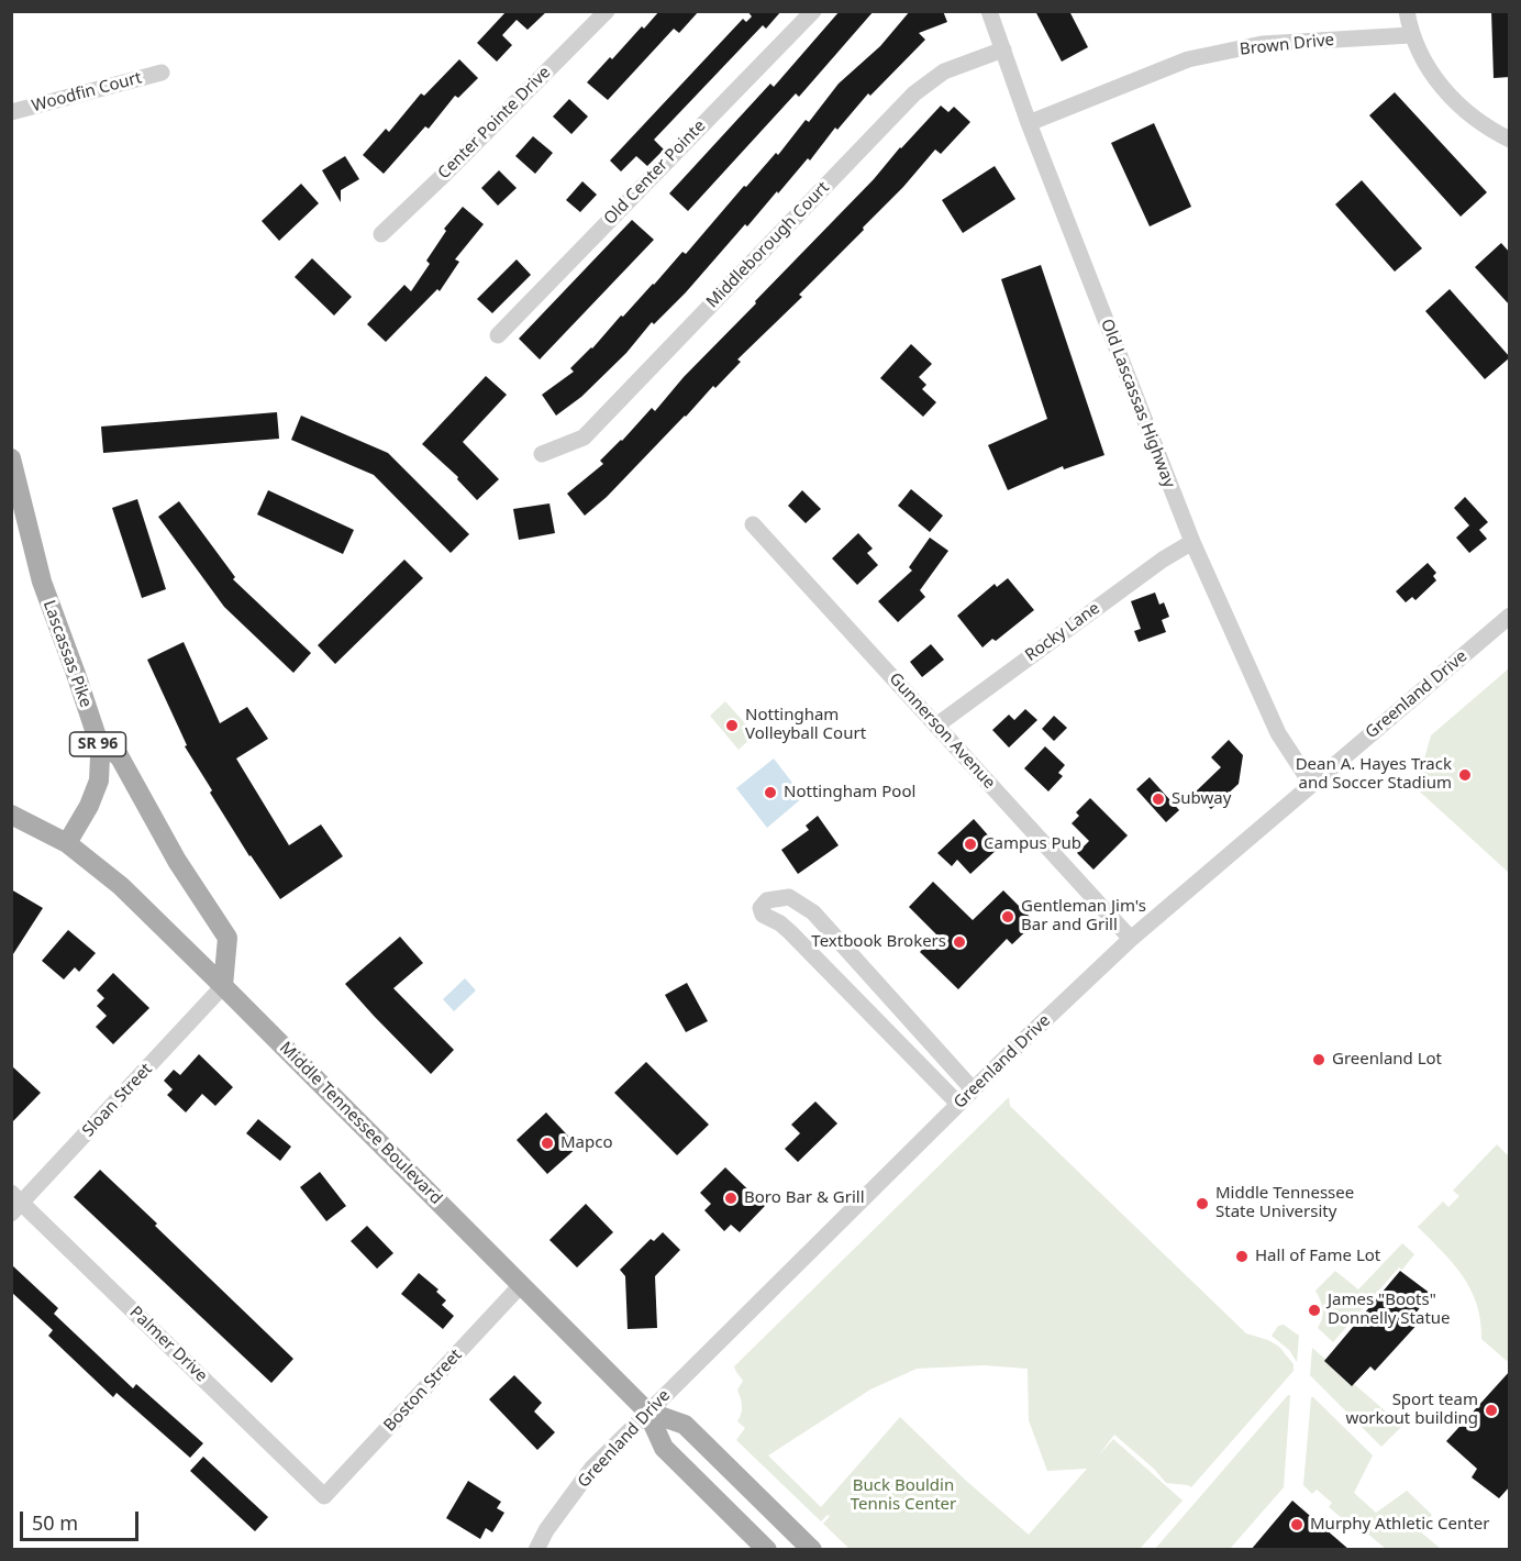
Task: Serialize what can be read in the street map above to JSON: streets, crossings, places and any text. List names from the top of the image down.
{
  "streets": {
    "main road": ["Lascassas Pike", "SR 96", "Middle Tennessee Boulevard"],
    "street": [
      "Brown Drive",
      "Woodfin Court",
      "Center Pointe Drive",
      "Old Center Pointe",
      "Middleborough Court",
      "Old Lascassas Highway",
      "Rocky Lane",
      "Greenland Drive",
      "Gunnerson Avenue",
      "Sloan Street",
      "Palmer Drive",
      "Boston Street"
    ]
  },
  "crossings": [
    ["Brown Drive", "Old Lascassas Highway"],
    ["Middleborough Court", "Old Lascassas Highway"],
    ["Old Lascassas Highway", "Rocky Lane"],
    ["Old Lascassas Highway", "Greenland Drive"],
    ["Rocky Lane", "Gunnerson Avenue"],
    ["Lascassas Pike", "Middle Tennessee Boulevard"],
    ["Greenland Drive", "Gunnerson Avenue"],
    ["Greenland Drive", "Middle Tennessee Boulevard"],
    ["Sloan Street", "Middle Tennessee Boulevard"],
    ["Sloan Street", "Palmer Drive"],
    ["Middle Tennessee Boulevard", "Boston Street"],
    ["Palmer Drive", "Boston Street"]
  ],
  "parks": ["Buck Bouldin Tennis Center"],
  "places": [
    "Nottingham Volleyball Court",
    "Dean A. Hayes Track and Soccer Stadium",
    "Nottingham Pool",
    "Subway",
    "Campus Pub",
    "Gentleman Jim's Bar and Grill",
    "Textbook Brokers",
    "Greenland Lot",
    "Mapco",
    "Boro Bar & Grill",
    "Middle Tennessee State University",
    "Hall of Fame Lot",
    "James \"Boots\" Donnelly Statue",
    "Sport team workout building",
    "Murphy Athletic Center"
  ],
  "scale_bar": "50 m"
}
